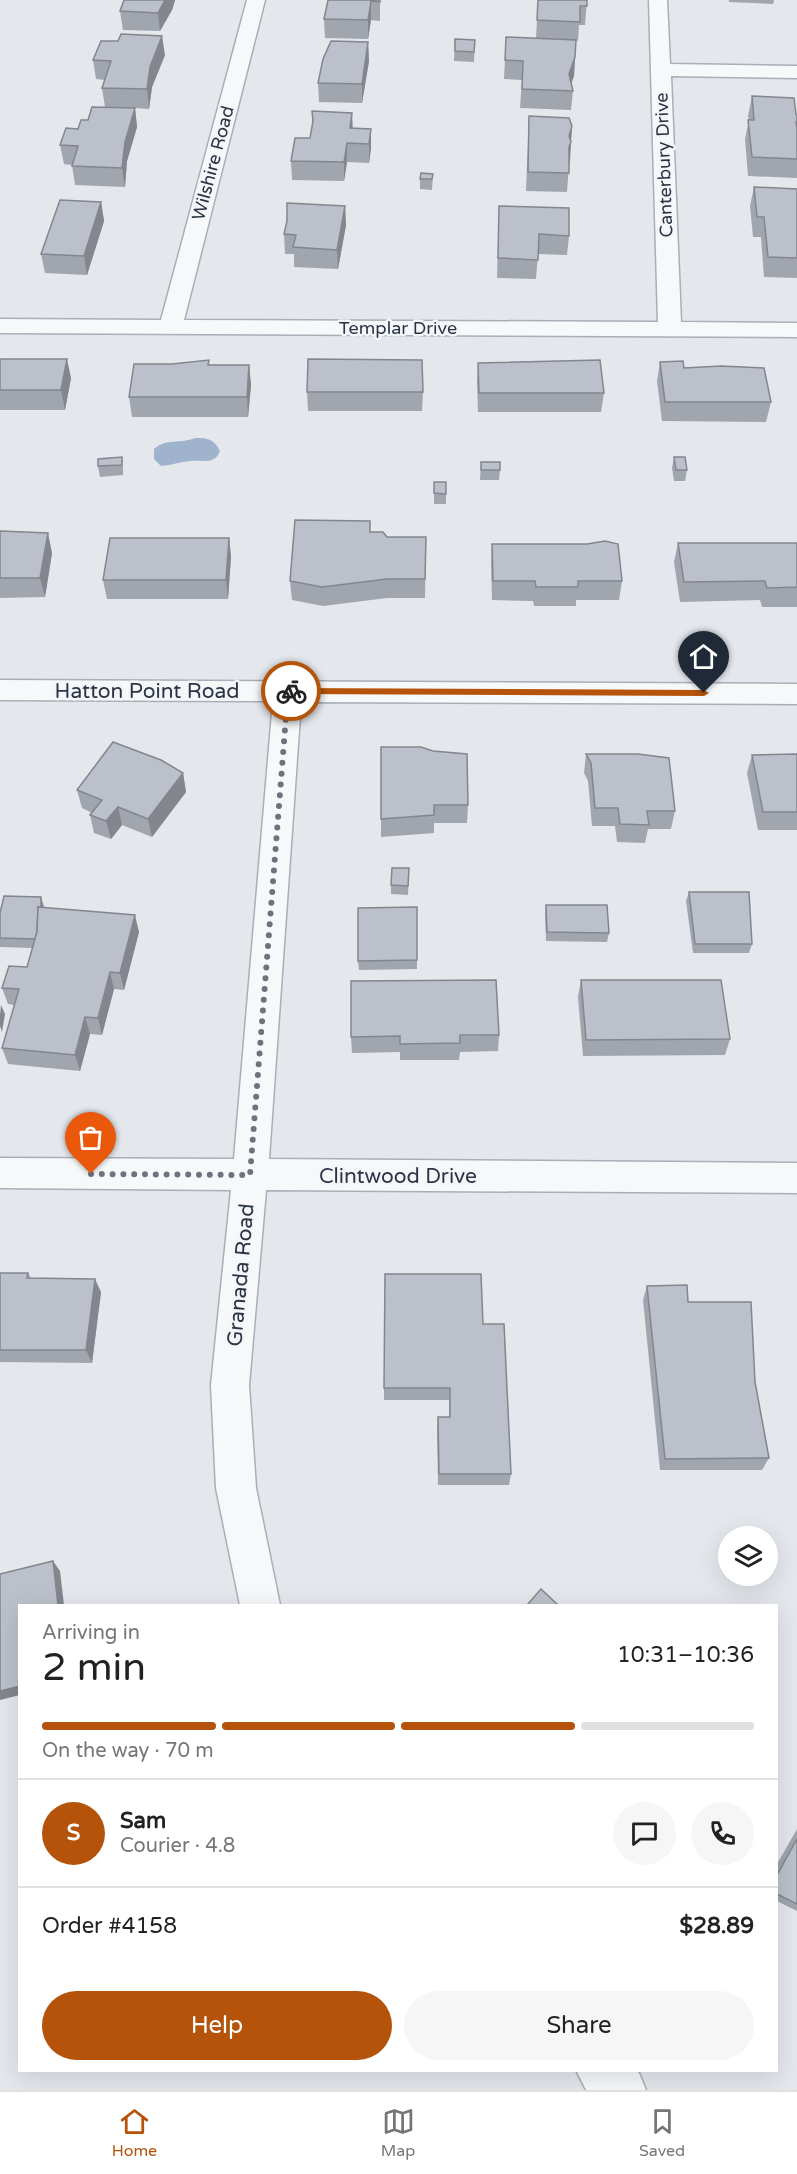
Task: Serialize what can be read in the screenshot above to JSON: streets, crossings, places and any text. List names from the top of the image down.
{
  "streets": {
    "street": [
      "Wilshire Road",
      "Canterbury Drive",
      "Templar Drive",
      "Hatton Point Road",
      "Clintwood Drive",
      "Granada Road"
    ]
  },
  "crossings": [
    ["Wilshire Road", "Templar Drive"],
    ["Canterbury Drive", "Templar Drive"],
    ["Hatton Point Road", "Granada Road"],
    ["Clintwood Drive", "Granada Road"]
  ],
  "page": {
    "heading": ["2 min", "Arriving in", "10:31–10:36"],
    "panel": [
      "Sam",
      "Courier · 4.8",
      "Order #4158",
      "$28.89"
    ],
    "bar": "On the way · 70 m",
    "round": "S",
    "buttons": ["Help", "Share"],
    "tabs": ["Home", "Map", "Saved"]
  }
}
